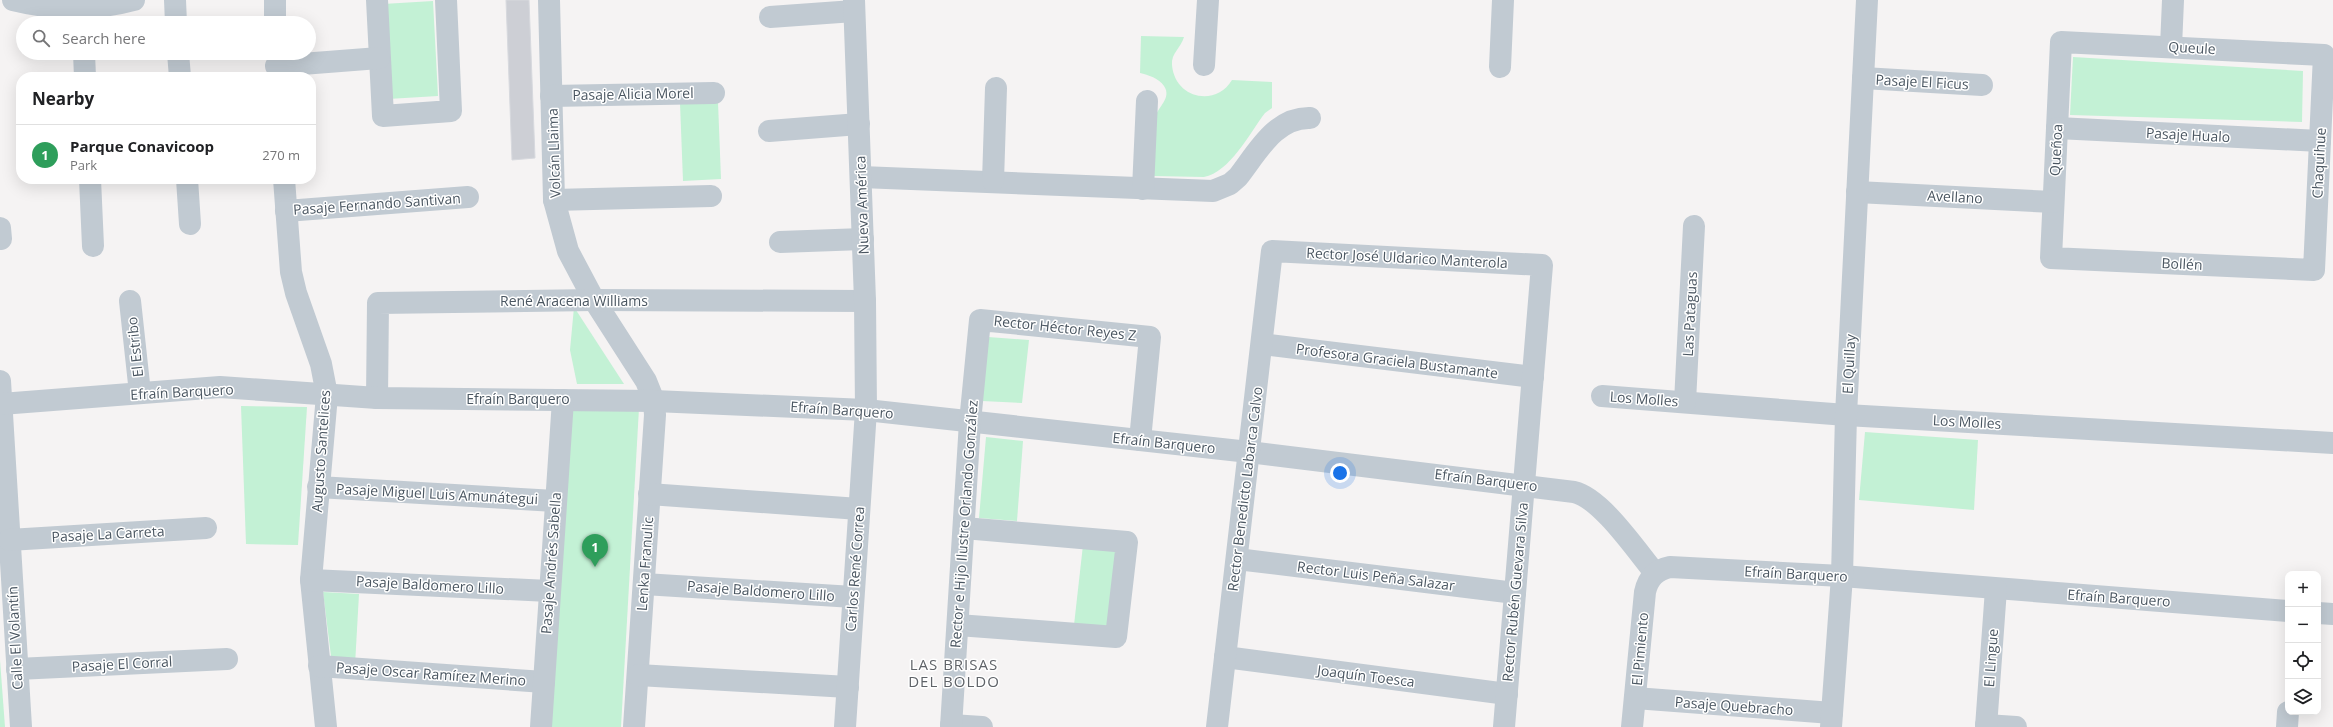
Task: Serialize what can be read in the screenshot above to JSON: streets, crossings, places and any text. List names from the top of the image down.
{
  "streets": {
    "street": [
      "Queule",
      "Pasaje El Ficus",
      "Pasaje Alicia Morel",
      "Pasaje Hualo",
      "Queñoa",
      "Volcán Llaima",
      "Chaquihue",
      "Avellano",
      "Pasaje Fernando Santivan",
      "Nueva América",
      "Rector José Uldarico Manterola",
      "Bollén",
      "René Aracena Williams",
      "Las Pataguas",
      "Rector Héctor Reyes Z",
      "El Estribo",
      "Profesora Graciela Bustamante",
      "El Quillay",
      "Efraín Barquero",
      "Los Molles",
      "Augusto Santelices",
      "Rector Benedicto Labarca Calvo",
      "Pasaje Miguel Luis Amunátegui",
      "Rector e Hijo Ilustre Orlando González",
      "Pasaje La Carreta",
      "Pasaje Andrés Sabella",
      "Lenka Franulic",
      "Carlos René Correa",
      "Rector Luis Peña Salazar",
      "Pasaje Baldomero Lillo",
      "Rector Rubén Guevara Silva",
      "Calle El Volantín",
      "El Pimiento",
      "El Lingue",
      "Pasaje El Corral",
      "Pasaje Oscar Ramírez Merino",
      "Joaquín Toesca",
      "Pasaje Quebracho"
    ]
  },
  "crossings": [
    ["Queule", "Queñoa"],
    ["Queule", "Chaquihue"],
    ["Pasaje El Ficus", "El Quillay"],
    ["Pasaje Alicia Morel", "Volcán Llaima"],
    ["Pasaje Hualo", "Queñoa"],
    ["Pasaje Hualo", "Chaquihue"],
    ["Queñoa", "Avellano"],
    ["Queñoa", "Bollén"],
    ["Volcán Llaima", "René Aracena Williams"],
    ["Volcán Llaima", "Efraín Barquero"],
    ["Volcán Llaima", "Lenka Franulic"],
    ["Chaquihue", "Bollén"],
    ["Avellano", "El Quillay"],
    ["Pasaje Fernando Santivan", "Augusto Santelices"],
    ["Nueva América", "René Aracena Williams"],
    ["Nueva América", "Efraín Barquero"],
    ["Nueva América", "Carlos René Correa"],
    ["Rector José Uldarico Manterola", "Rector Benedicto Labarca Calvo"],
    ["Rector José Uldarico Manterola", "Rector Rubén Guevara Silva"],
    ["René Aracena Williams", "Efraín Barquero"],
    ["Las Pataguas", "Los Molles"],
    ["Rector Héctor Reyes Z", "Efraín Barquero"],
    ["Rector Héctor Reyes Z", "Rector e Hijo Ilustre Orlando González"],
    ["El Estribo", "Efraín Barquero"],
    ["Profesora Graciela Bustamante", "Rector Benedicto Labarca Calvo"],
    ["Profesora Graciela Bustamante", "Rector Rubén Guevara Silva"],
    ["El Quillay", "Efraín Barquero"],
    ["El Quillay", "Los Molles"],
    ["El Quillay", "Pasaje Quebracho"],
    ["Efraín Barquero", "Augusto Santelices"],
    ["Efraín Barquero", "Rector Benedicto Labarca Calvo"],
    ["Efraín Barquero", "Rector e Hijo Ilustre Orlando González"],
    ["Efraín Barquero", "Pasaje Andrés Sabella"],
    ["Efraín Barquero", "Lenka Franulic"],
    ["Efraín Barquero", "Carlos René Correa"],
    ["Efraín Barquero", "Rector Rubén Guevara Silva"],
    ["Efraín Barquero", "Calle El Volantín"],
    ["Efraín Barquero", "El Pimiento"],
    ["Efraín Barquero", "El Lingue"],
    ["Augusto Santelices", "Pasaje Miguel Luis Amunátegui"],
    ["Augusto Santelices", "Pasaje Baldomero Lillo"],
    ["Augusto Santelices", "Pasaje Oscar Ramírez Merino"],
    ["Rector Benedicto Labarca Calvo", "Rector Luis Peña Salazar"],
    ["Rector Benedicto Labarca Calvo", "Joaquín Toesca"],
    ["Pasaje Miguel Luis Amunátegui", "Pasaje Andrés Sabella"],
    ["Pasaje La Carreta", "Calle El Volantín"],
    ["Pasaje Andrés Sabella", "Pasaje Baldomero Lillo"],
    ["Pasaje Andrés Sabella", "Pasaje Oscar Ramírez Merino"],
    ["Lenka Franulic", "Pasaje Baldomero Lillo"],
    ["Carlos René Correa", "Pasaje Baldomero Lillo"],
    ["Rector Luis Peña Salazar", "Rector Rubén Guevara Silva"],
    ["Rector Rubén Guevara Silva", "Joaquín Toesca"],
    ["Calle El Volantín", "Pasaje El Corral"],
    ["El Pimiento", "Pasaje Quebracho"]
  ],
  "districts": ["LAS BRISAS DEL BOLDO"],
  "page": {
    "search": "Search here",
    "heading": "Nearby",
    "list": [
      {
        "mark": "1",
        "name": "Parque Conavicoop",
        "note": "Park",
        "value": "270 m"
      }
    ],
    "pins": "1",
    "map_buttons": ["+", "−"]
  }
}
